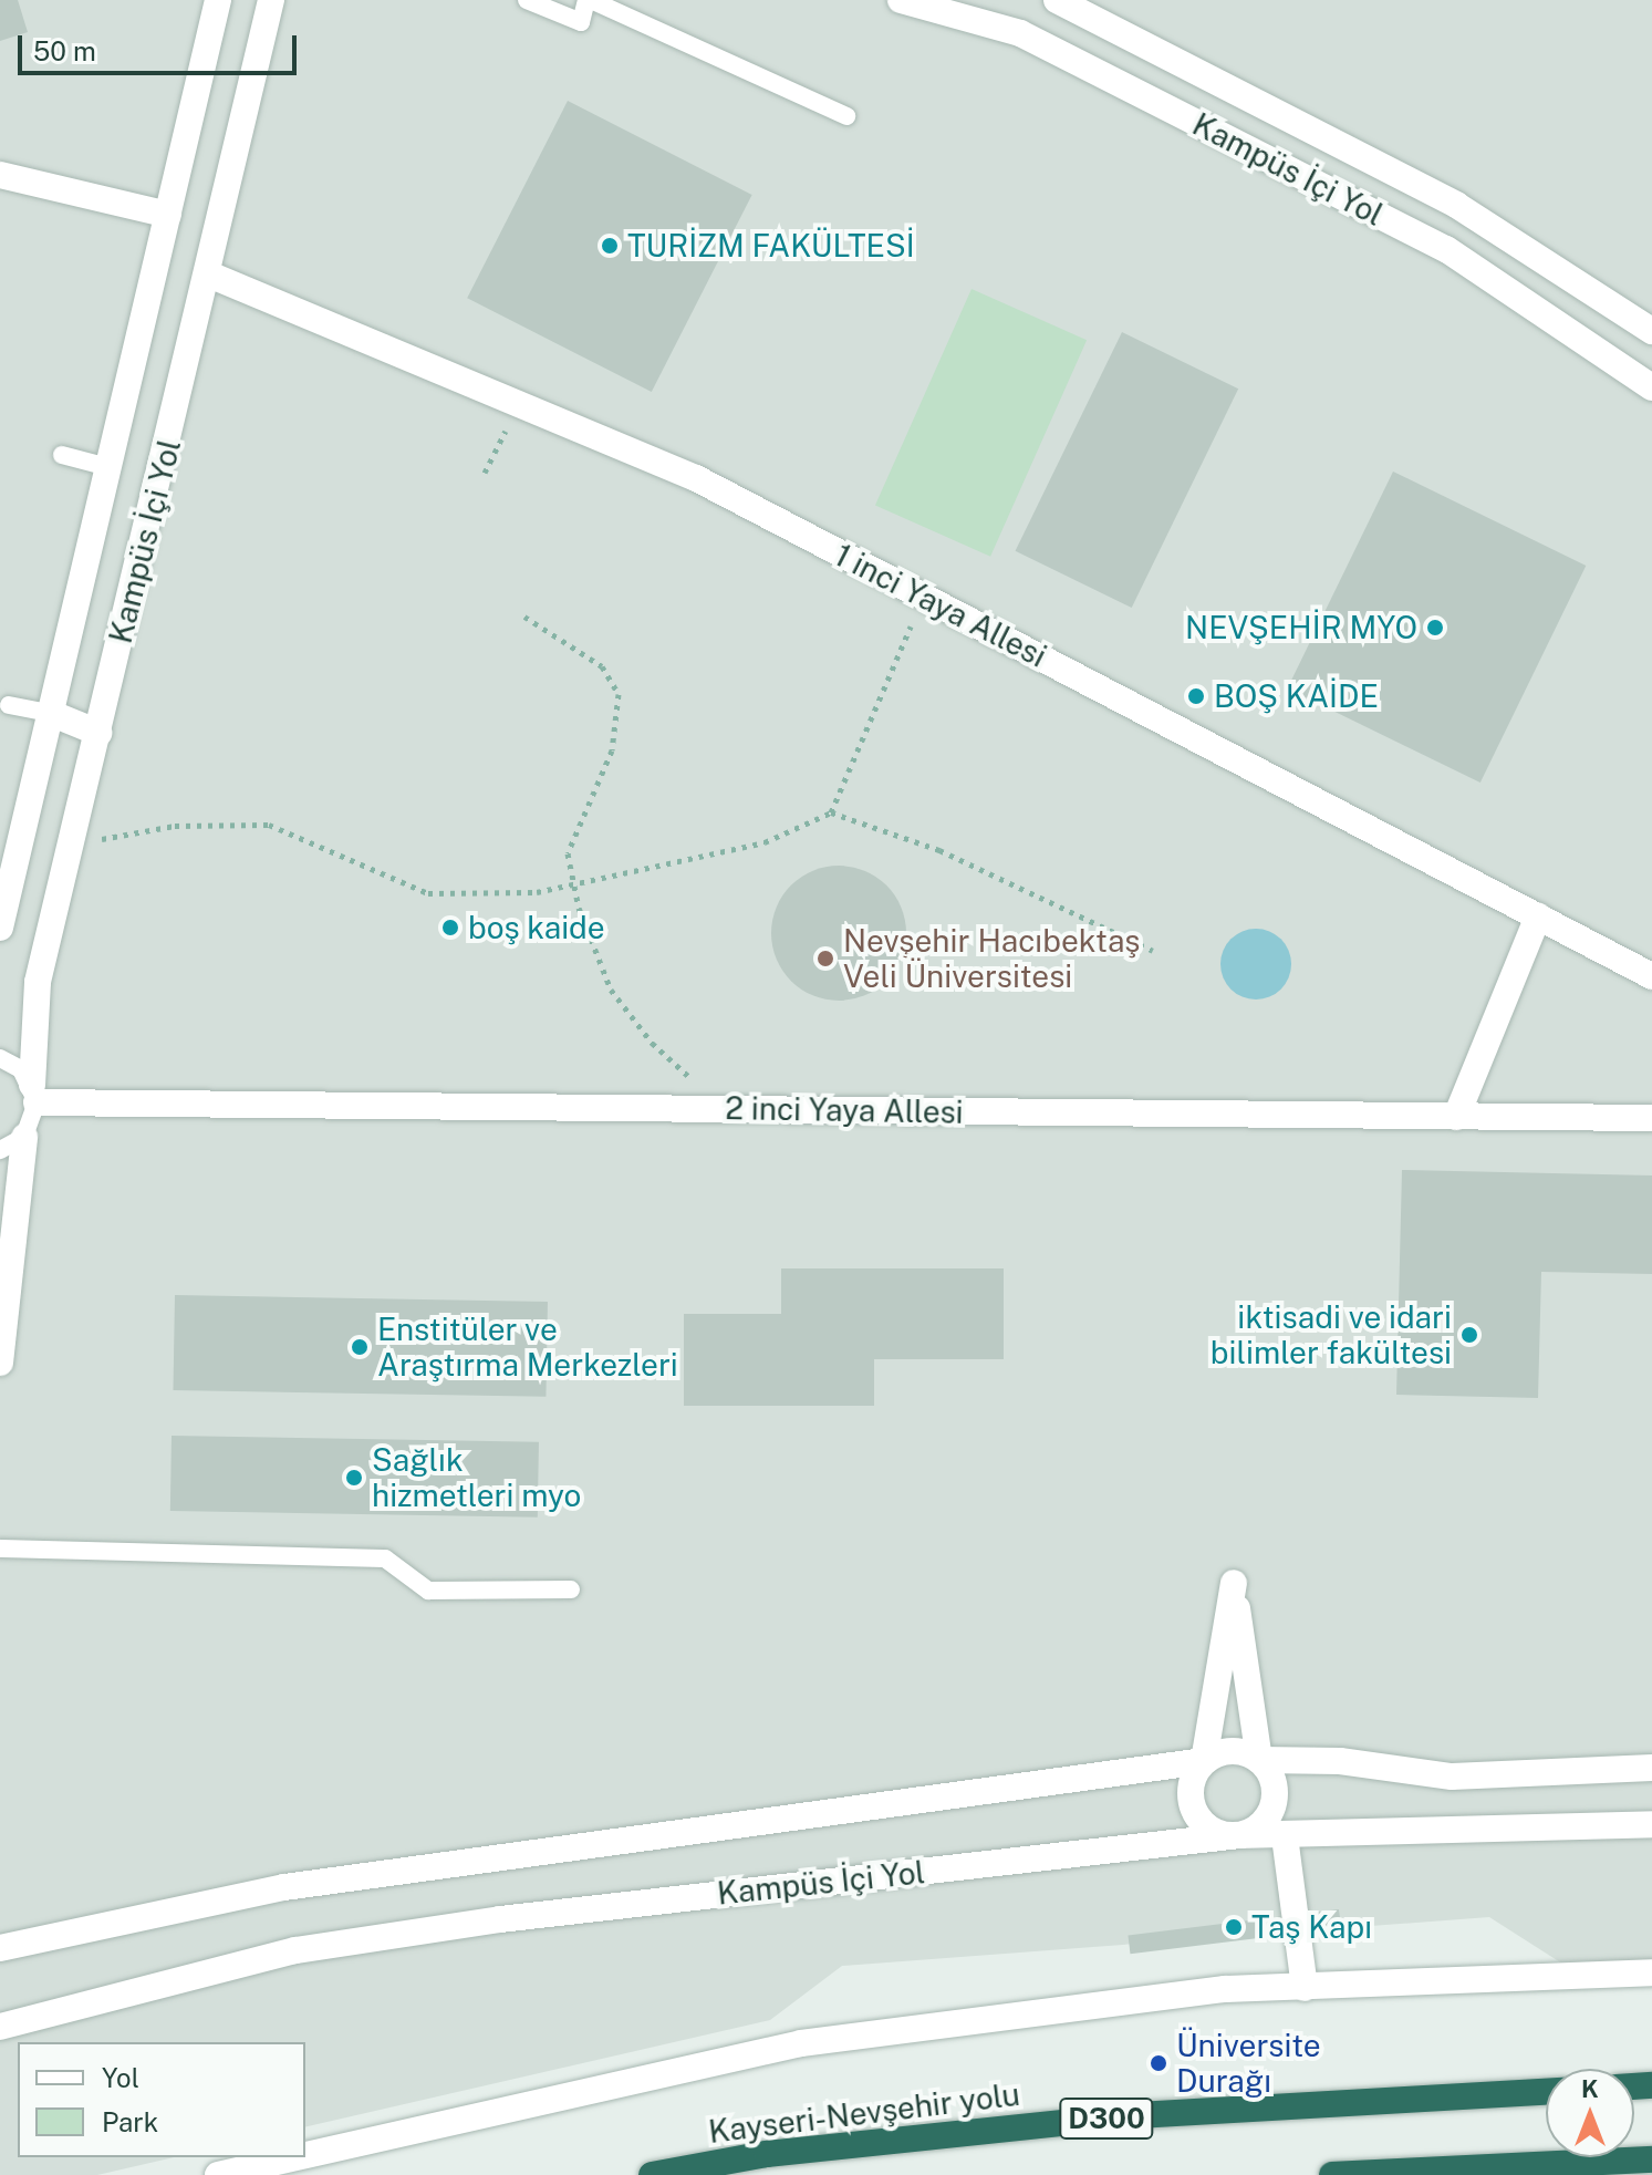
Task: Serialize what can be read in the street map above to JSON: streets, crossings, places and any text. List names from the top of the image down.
{
  "streets": {
    "highway": ["Kayseri-Nevşehir yolu", "D300"],
    "street": ["Kampüs İçi Yol", "1 inci Yaya Allesi", "2 inci Yaya Allesi"]
  },
  "crossings": [
    ["Kampüs İçi Yol", "1 inci Yaya Allesi"],
    ["Kampüs İçi Yol", "2 inci Yaya Allesi"]
  ],
  "places": [
    "TURİZM FAKÜLTESİ",
    "NEVŞEHİR MYO",
    "BOŞ KAİDE",
    "boş kaide",
    "Nevşehir Hacıbektaş Veli Üniversitesi",
    "iktisadi ve idari bilimler fakültesi",
    "Enstitüler ve Araştırma Merkezleri",
    "Sağlık hizmetleri myo",
    "Taş Kapı",
    "Üniversite Durağı"
  ],
  "legend": ["Yol", "Park"],
  "scale_bar": "50 m",
  "north": "top"
}
